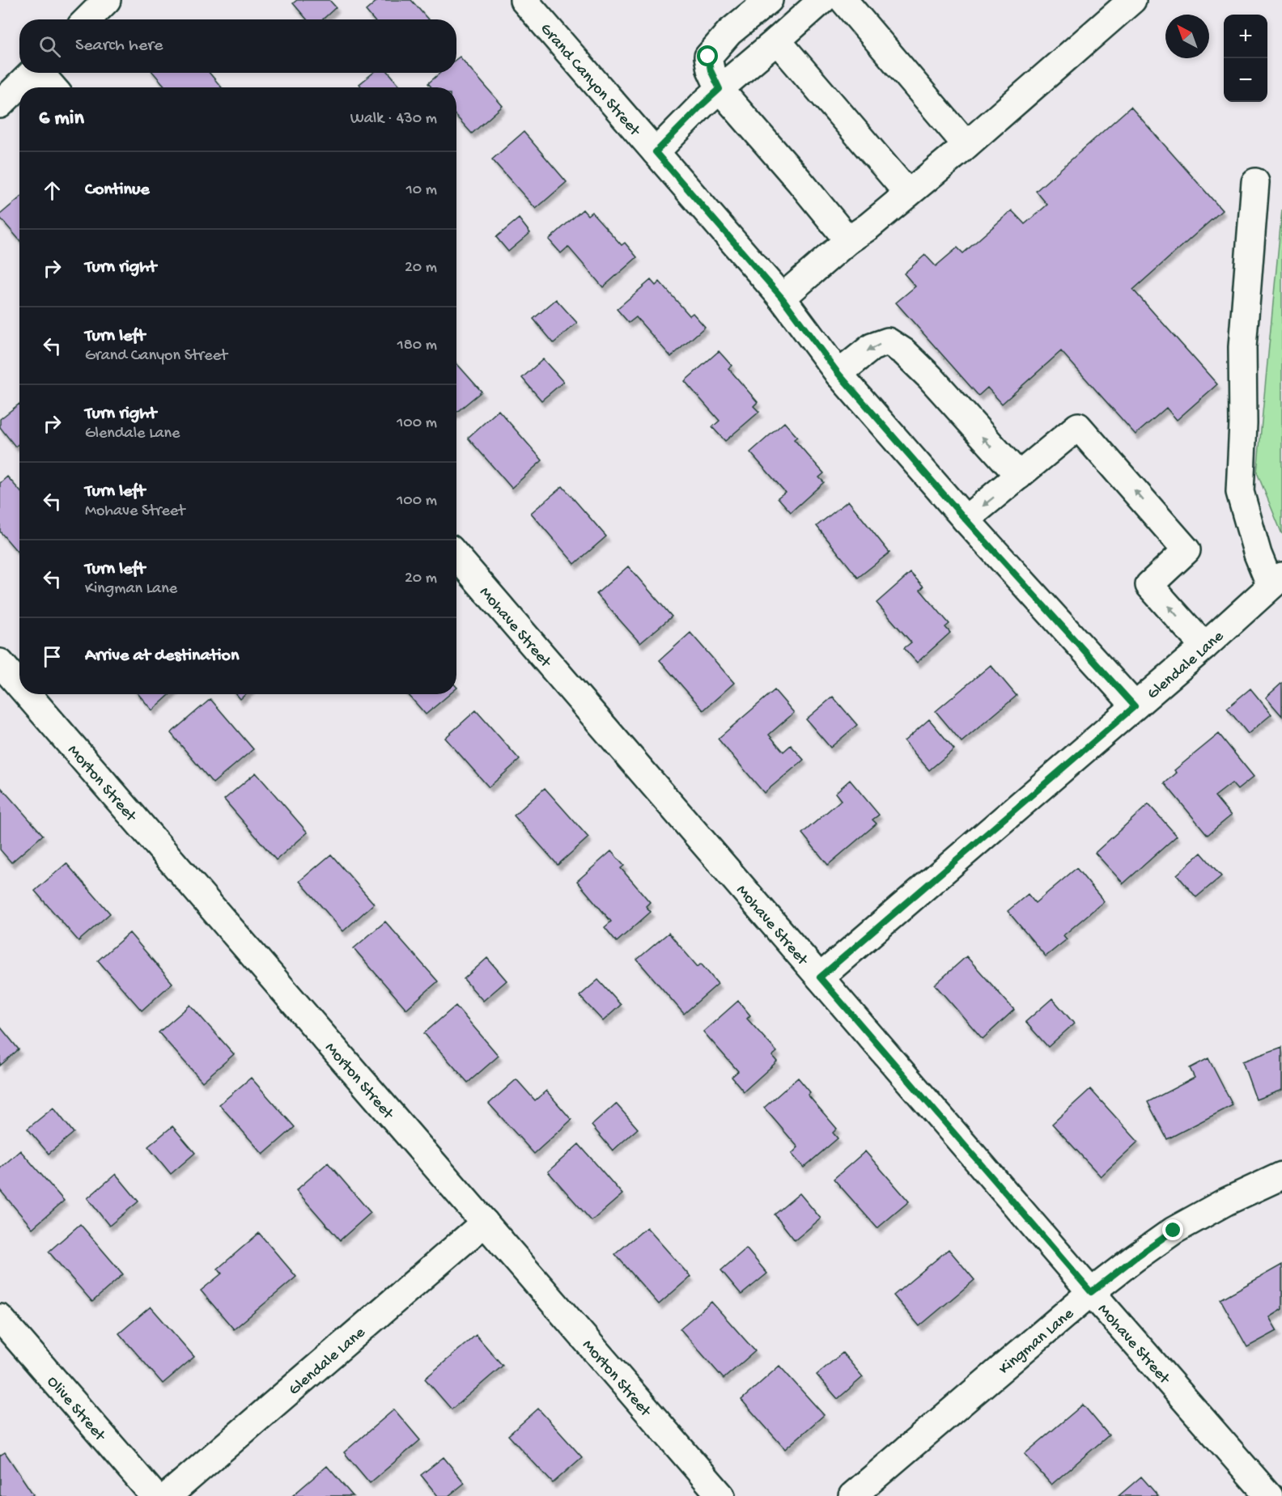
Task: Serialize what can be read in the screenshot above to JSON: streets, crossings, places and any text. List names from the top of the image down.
{
  "streets": {
    "street": [
      "Grand Canyon Street",
      "Mohave Street",
      "Glendale Lane",
      "Morton Street",
      "Kingman Lane",
      "Olive Street"
    ]
  },
  "crossings": [
    ["Grand Canyon Street", "Glendale Lane"],
    ["Mohave Street", "Glendale Lane"],
    ["Mohave Street", "Kingman Lane"],
    ["Glendale Lane", "Morton Street"]
  ],
  "north": "top left",
  "page": {
    "map_buttons": ["+", "−"],
    "search": "Search here",
    "heading": ["6 min", "Walk · 430 m"],
    "list": [
      ["Continue", "10 m"],
      ["Turn right", "20 m"],
      ["Turn left", "Grand Canyon Street", "180 m"],
      ["Turn right", "Glendale Lane", "100 m"],
      ["Turn left", "Mohave Street", "100 m"],
      ["Turn left", "Kingman Lane", "20 m"],
      "Arrive at destination"
    ]
  }
}
